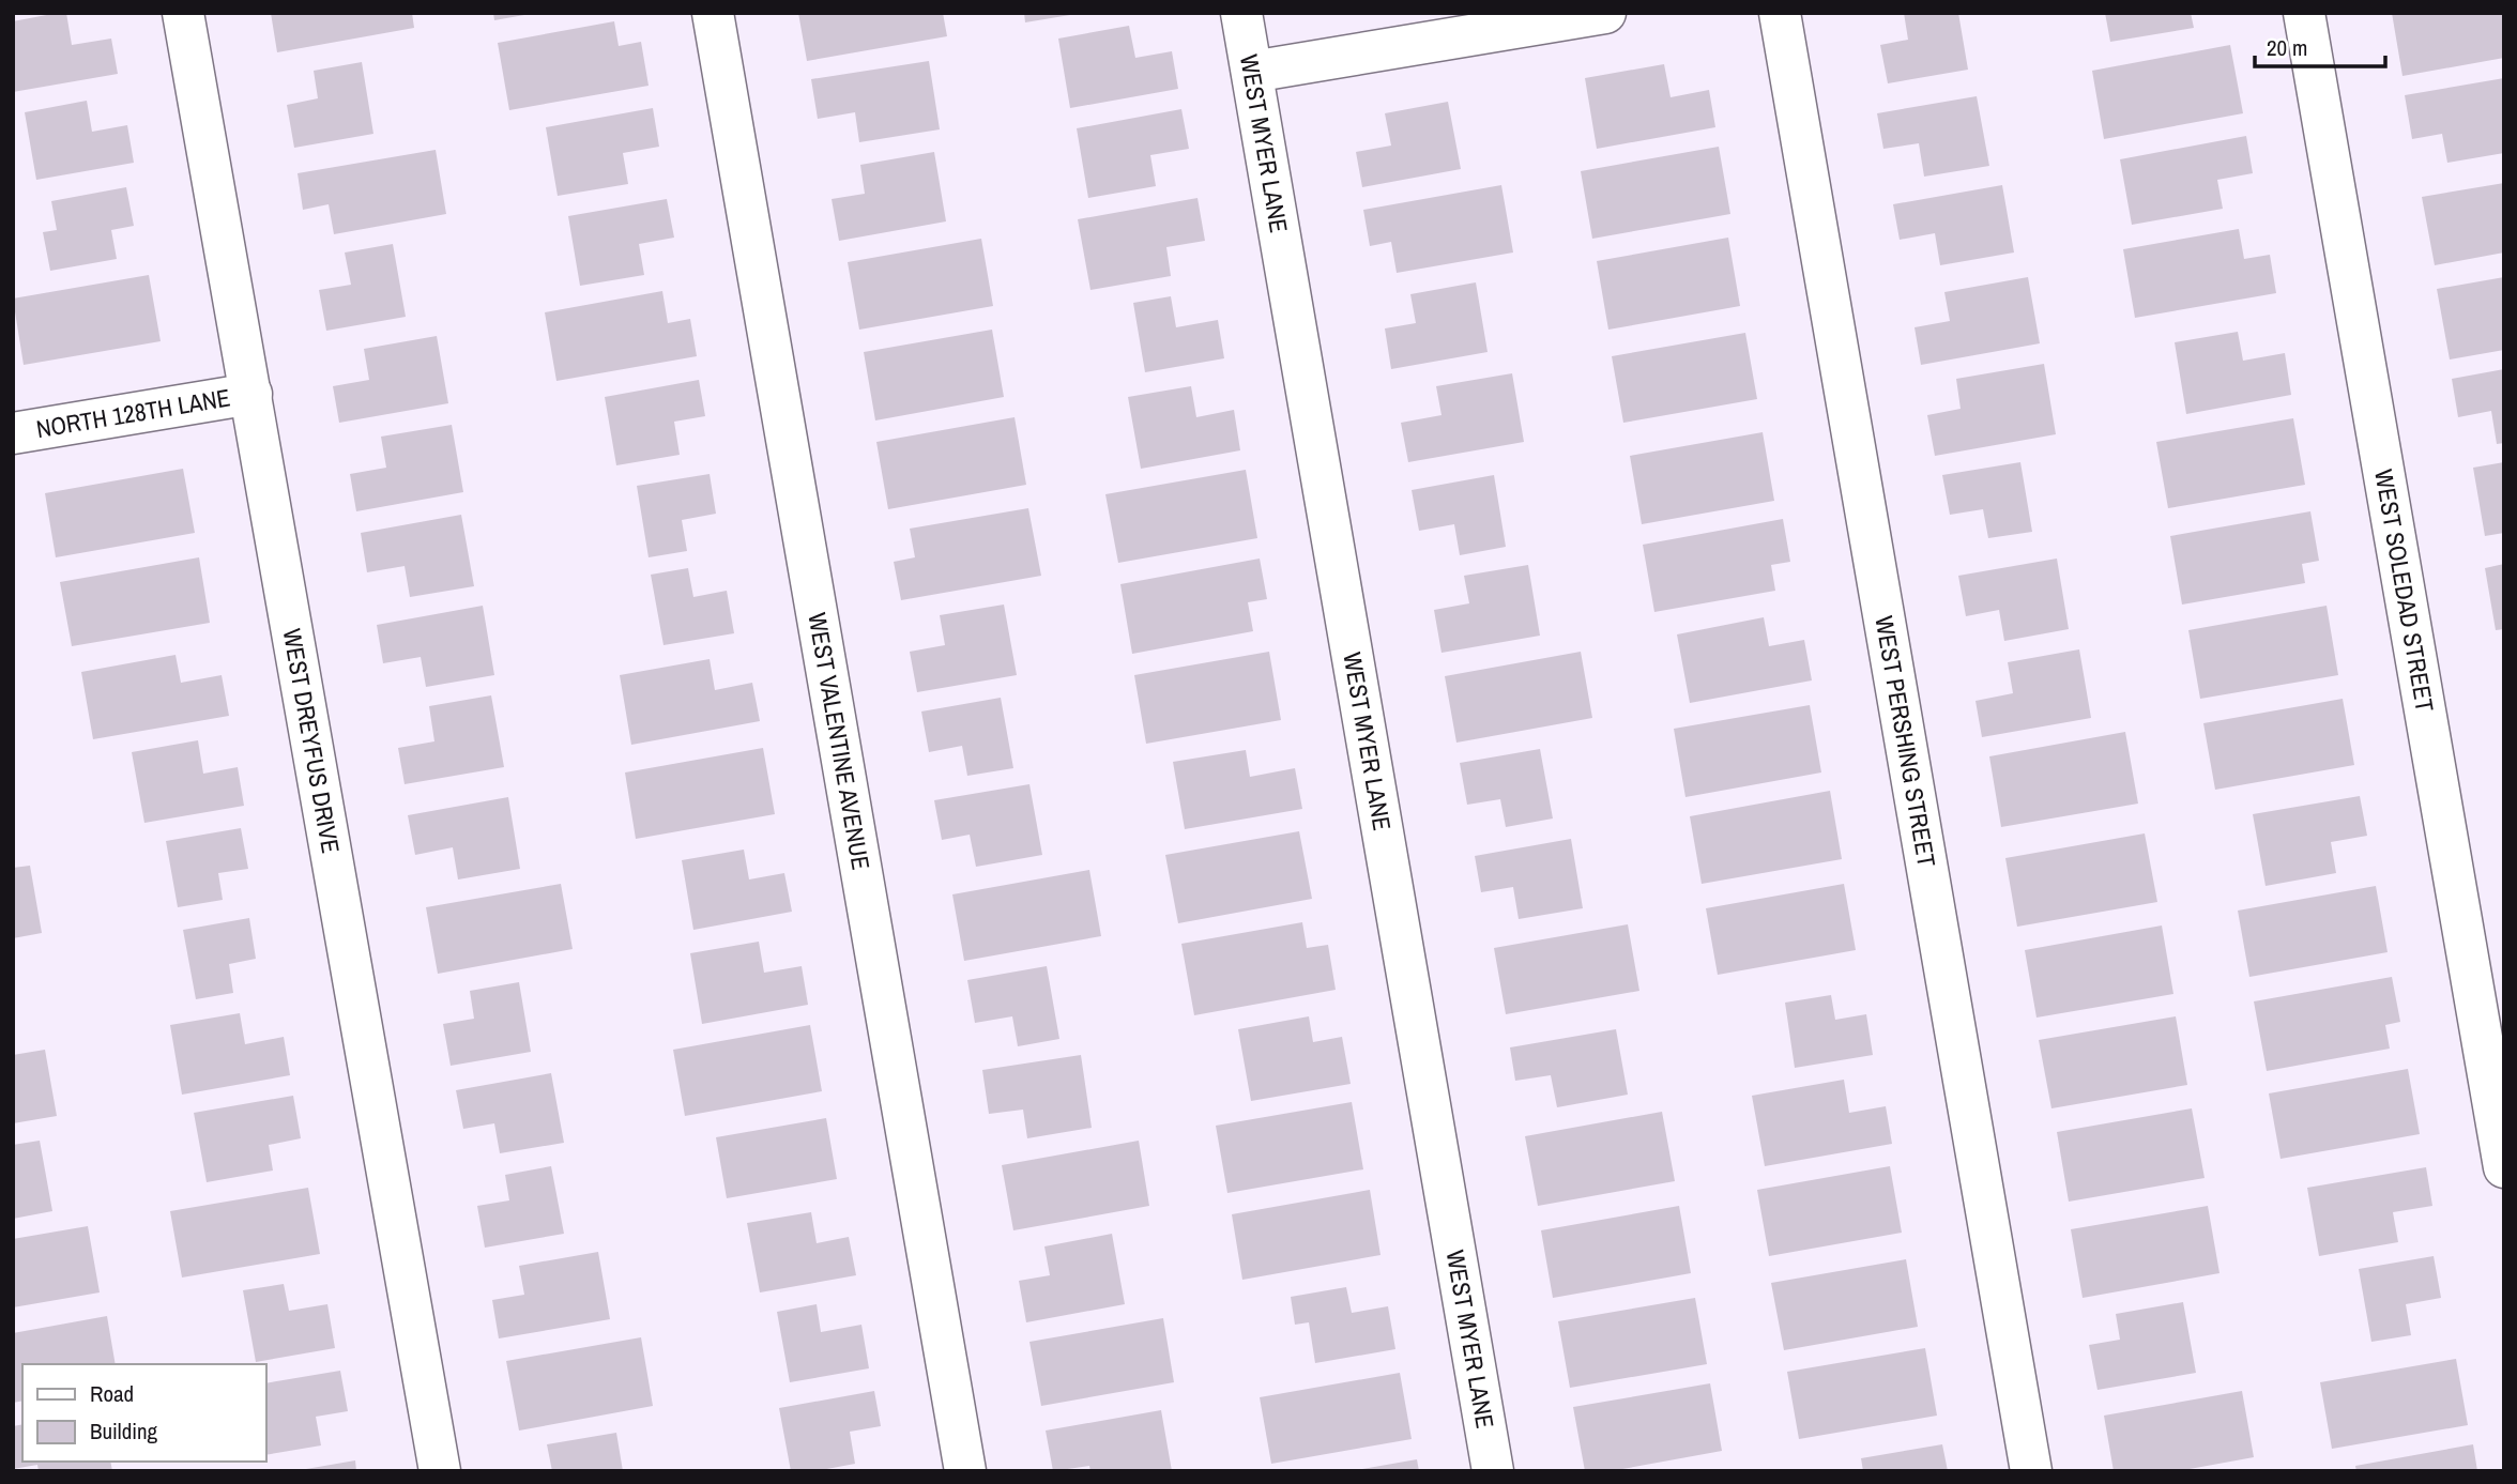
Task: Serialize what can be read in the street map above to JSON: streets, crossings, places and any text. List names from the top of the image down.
{
  "streets": {
    "street": [
      "WEST MYER LANE",
      "NORTH 128TH LANE",
      "WEST SOLEDAD STREET",
      "WEST DREYFUS DRIVE",
      "WEST VALENTINE AVENUE",
      "WEST PERSHING STREET"
    ]
  },
  "crossings": [
    ["NORTH 128TH LANE", "WEST DREYFUS DRIVE"]
  ],
  "legend": ["Road", "Building"],
  "scale_bar": "20 m"
}
